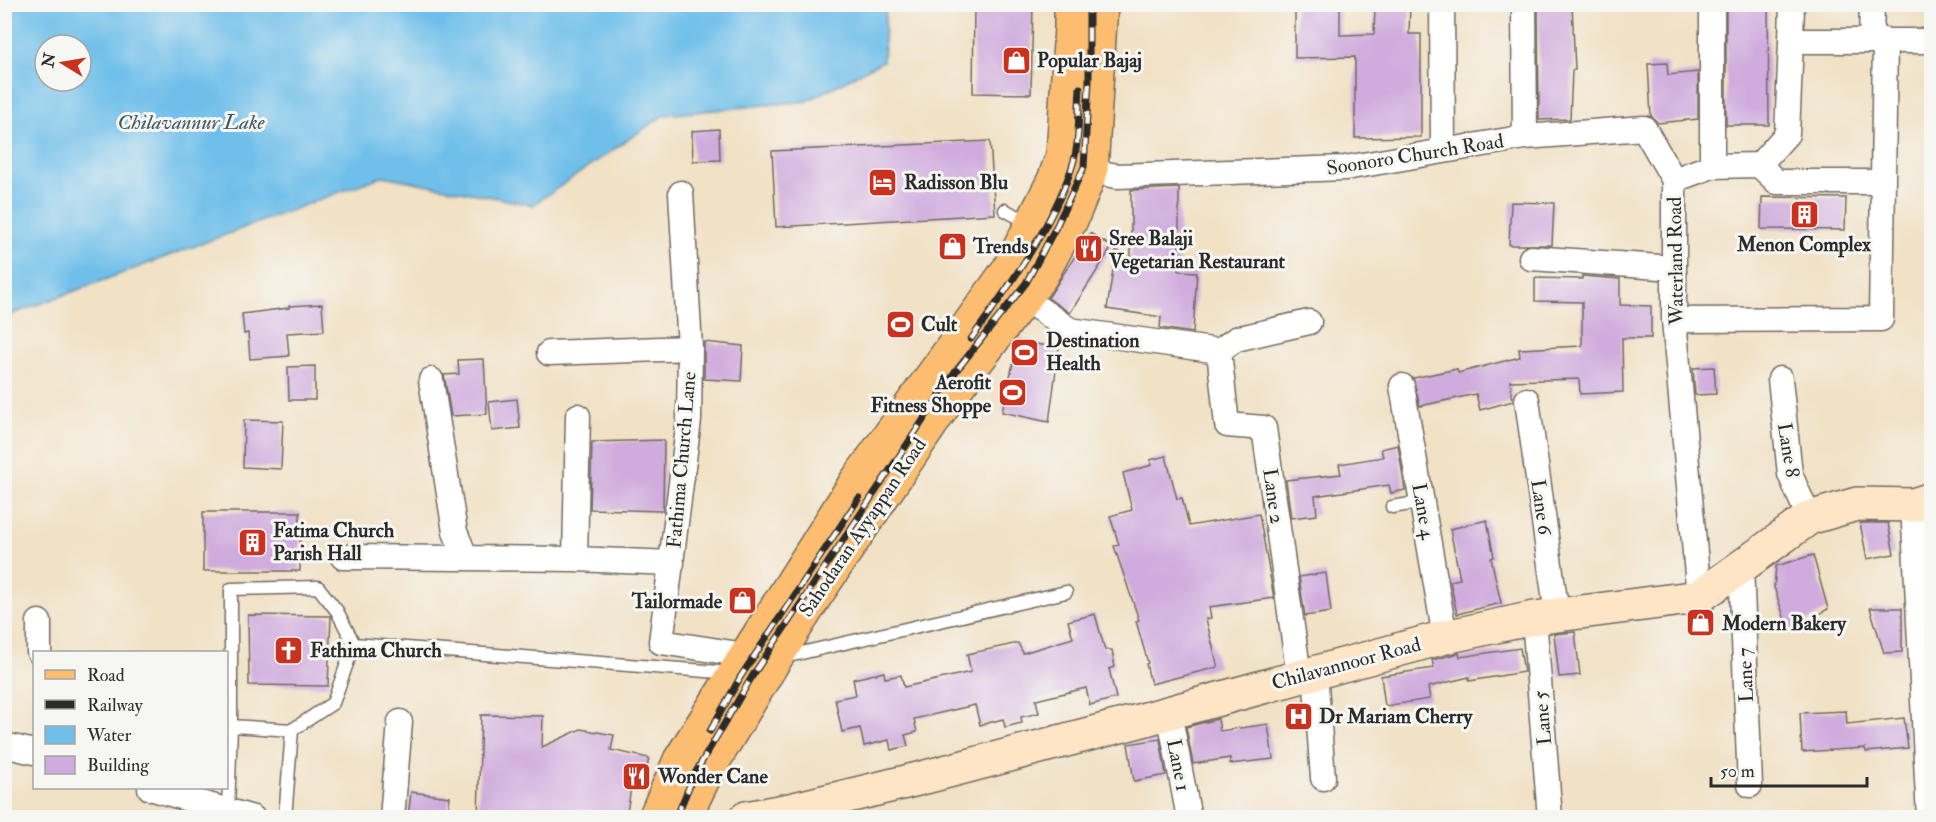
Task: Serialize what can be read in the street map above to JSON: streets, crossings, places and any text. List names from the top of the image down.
{
  "streets": {
    "main road": ["Sahodaran Ayyappan Road"],
    "street": [
      "Soonoro Church Road",
      "Waterland Road",
      "Lane 8",
      "Fathima Church Lane",
      "Lane 2",
      "Lane 6",
      "Lane 4",
      "Chilavannoor Road",
      "Lane 7",
      "Lane 5",
      "Lane 1"
    ]
  },
  "crossings": [
    ["Soonoro Church Road", "Waterland Road"],
    ["Soonoro Church Road", "Sahodaran Ayyappan Road"],
    ["Waterland Road", "Chilavannoor Road"],
    ["Lane 8", "Chilavannoor Road"],
    ["Fathima Church Lane", "Sahodaran Ayyappan Road"],
    ["Lane 2", "Chilavannoor Road"],
    ["Lane 6", "Chilavannoor Road"],
    ["Lane 6", "Lane 5"],
    ["Lane 4", "Chilavannoor Road"],
    ["Chilavannoor Road", "Lane 7"],
    ["Chilavannoor Road", "Lane 5"],
    ["Chilavannoor Road", "Lane 1"]
  ],
  "water": ["Chilavannur Lake"],
  "places": {
    "shop": [
      "Popular Bajaj",
      "Trends",
      "Tailormade",
      "Modern Bakery"
    ],
    "hotel": ["Radisson Blu"],
    "building": ["Menon Complex", "Fatima Church Parish Hall"],
    "restaurant": ["Sree Balaji Vegetarian Restaurant", "Wonder Cane"],
    "sports": ["Cult", "Destination Health", "Aerofit Fitness Shoppe"],
    "church": ["Fathima Church"],
    "hospital": ["Dr Mariam Cherry"]
  },
  "legend": [
    "Road",
    "Railway",
    "Water",
    "Building"
  ],
  "scale_bar": "50 m",
  "north": "left"
}
